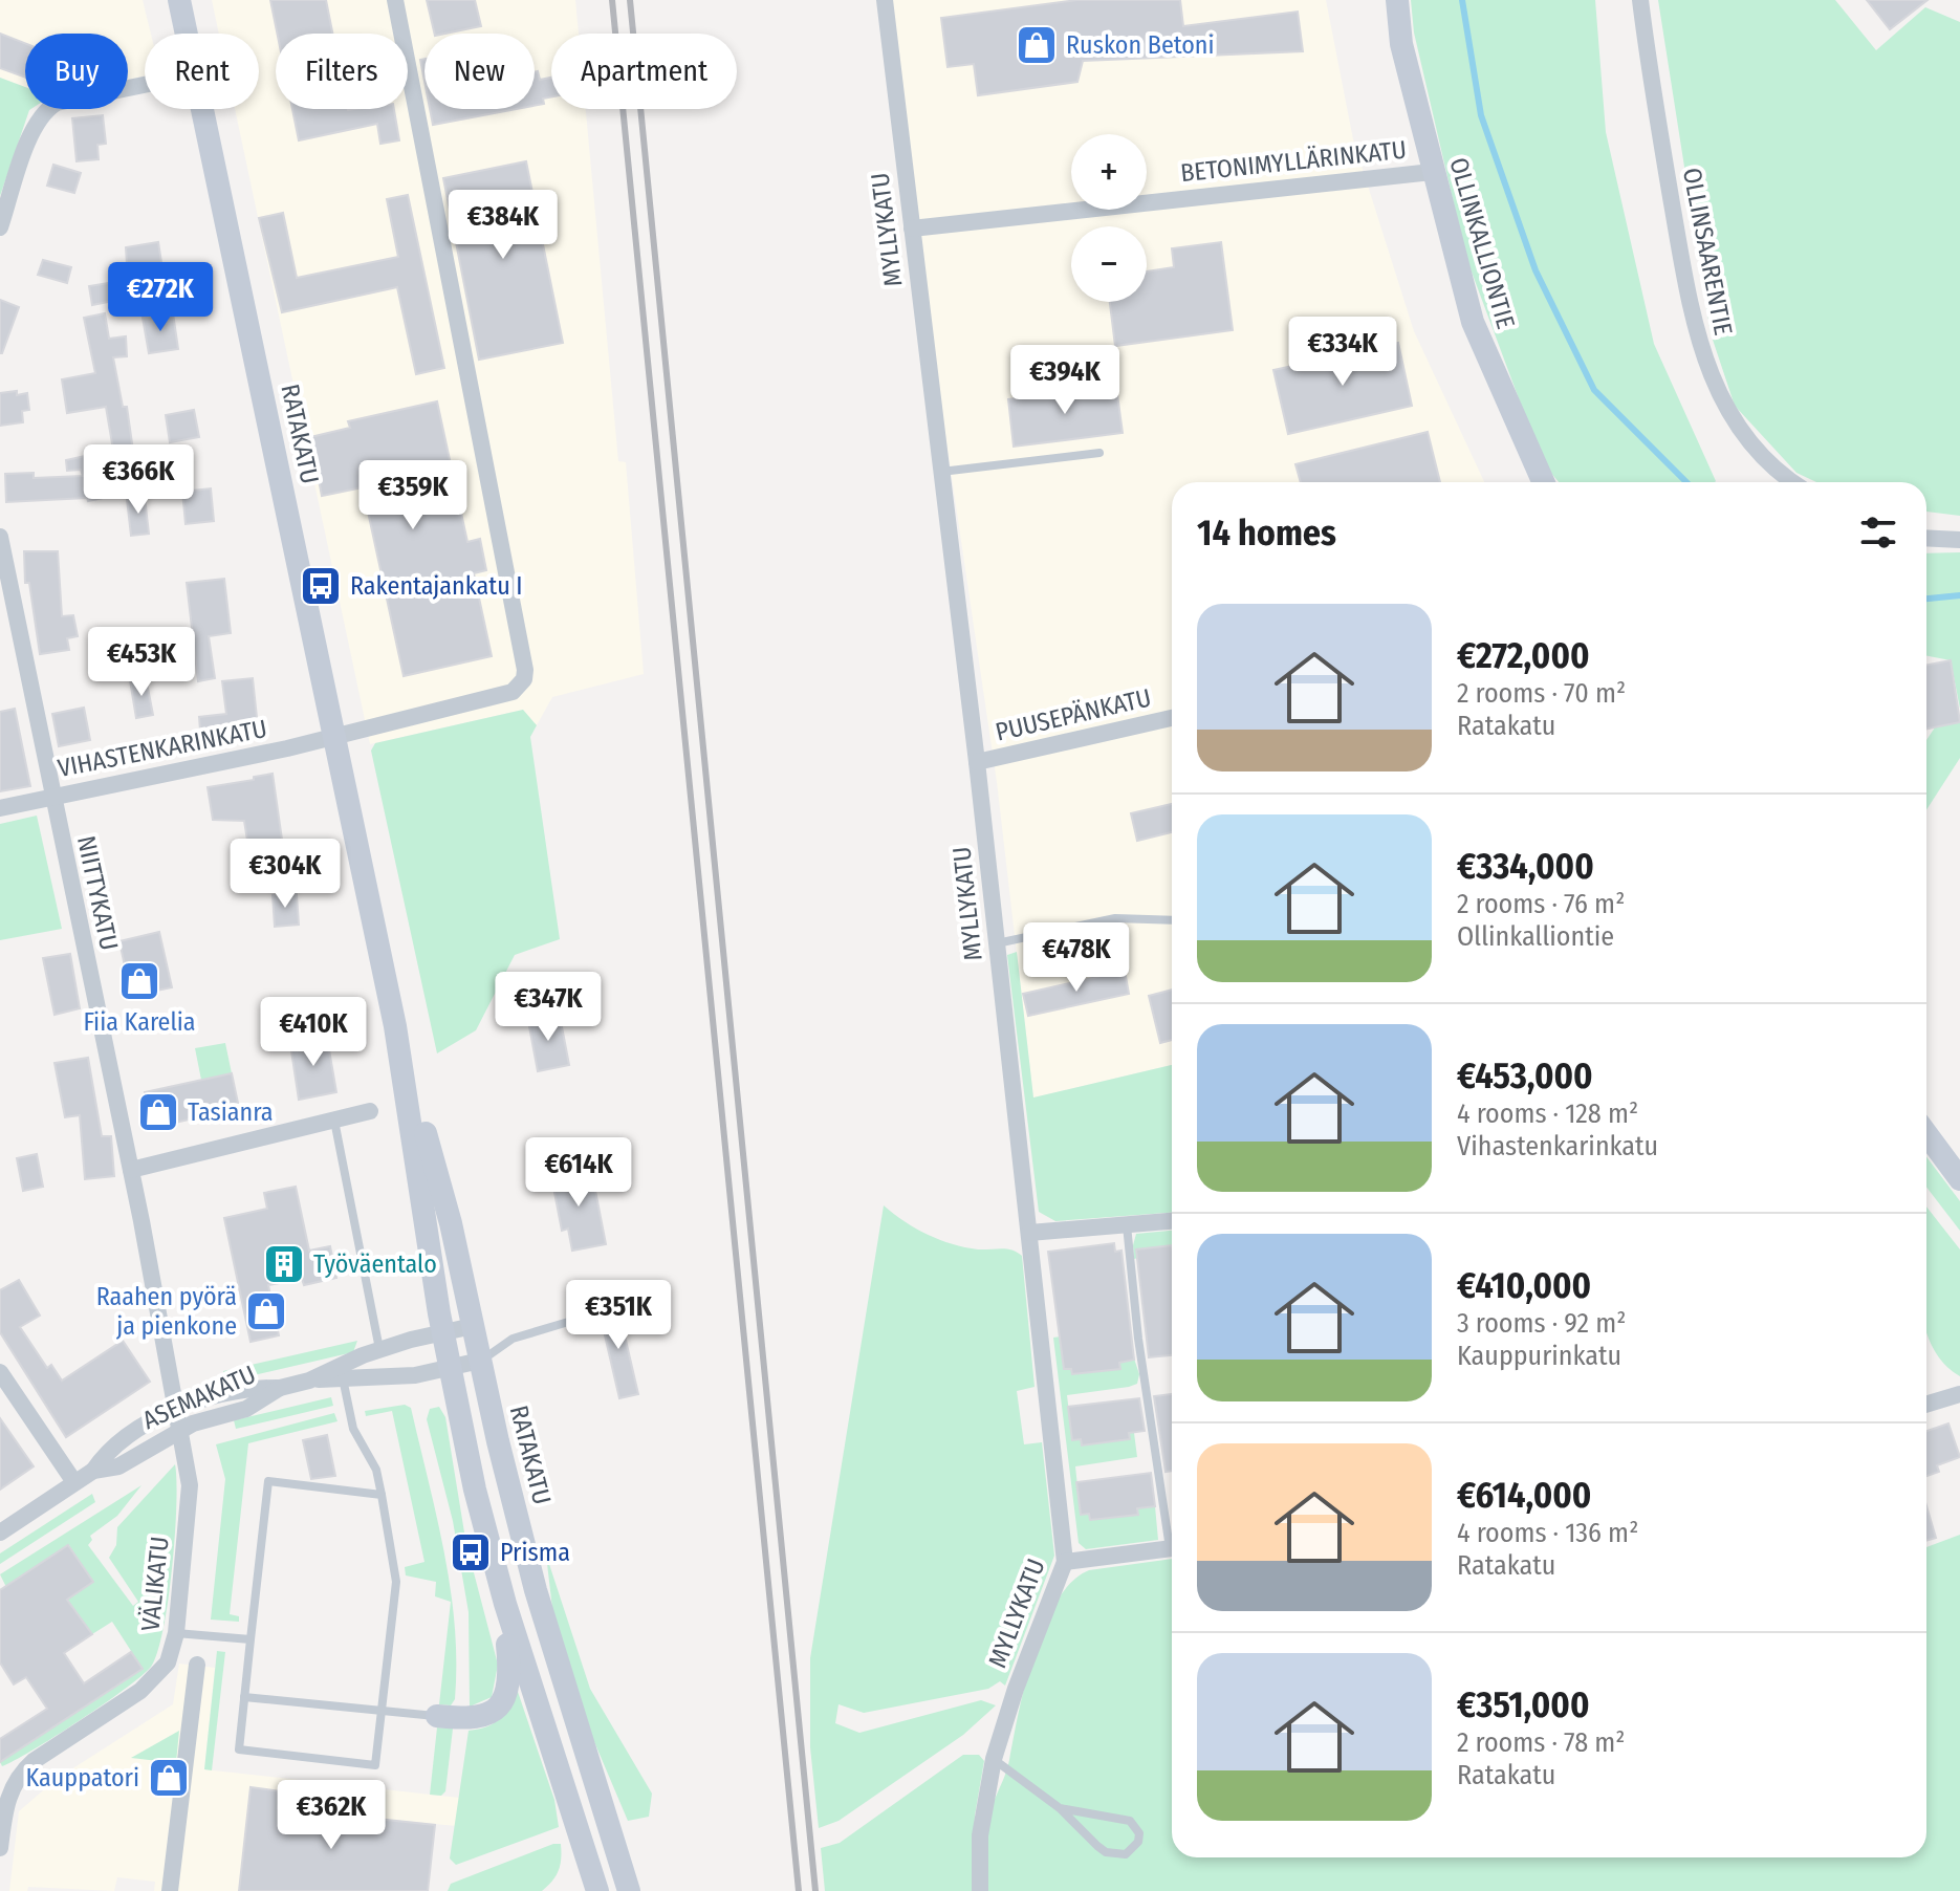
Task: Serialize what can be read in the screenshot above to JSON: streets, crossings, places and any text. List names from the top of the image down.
{
  "streets": {
    "main road": ["OLLINKALLIONTIE", "RATAKATU"],
    "street": [
      "BETONIMYLLÄRINKATU",
      "MYLLYKATU",
      "OLLINSAARENTIE",
      "PUUSEPÄNKATU",
      "VIHASTENKARINKATU",
      "NIITTYKATU",
      "ASEMAKATU",
      "VÄLIKATU"
    ]
  },
  "crossings": [
    ["BETONIMYLLÄRINKATU", "MYLLYKATU"],
    ["BETONIMYLLÄRINKATU", "OLLINKALLIONTIE"],
    ["MYLLYKATU", "PUUSEPÄNKATU"],
    ["RATAKATU", "VIHASTENKARINKATU"],
    ["RATAKATU", "ASEMAKATU"],
    ["VIHASTENKARINKATU", "NIITTYKATU"],
    ["NIITTYKATU", "ASEMAKATU"],
    ["NIITTYKATU", "VÄLIKATU"],
    ["ASEMAKATU", "VÄLIKATU"]
  ],
  "places": {
    "shop": [
      "Ruskon Betoni",
      "Fiia Karelia",
      "Tasianra",
      "Raahen pyörä ja pienkone",
      "Kauppatori"
    ],
    "bus stop": ["Rakentajankatu I", "Prisma"],
    "building": ["Työväentalo"]
  },
  "page": {
    "chip": [
      "Buy",
      "Rent",
      "Filters",
      "New",
      "Apartment"
    ],
    "map_buttons": ["+", "−"],
    "price": [
      "€384K",
      "€272K",
      "€334K",
      "€394K",
      "€366K",
      "€359K",
      "€453K",
      "€304K",
      "€478K",
      "€347K",
      "€410K",
      "€614K",
      "€351K",
      "€362K"
    ],
    "heading": "14 homes",
    "list": [
      {
        "name": "€272,000",
        "note": "2 rooms · 70 m² · Ratakatu"
      },
      {
        "name": "€334,000",
        "note": "2 rooms · 76 m² · Ollinkalliontie"
      },
      {
        "name": "€453,000",
        "note": "4 rooms · 128 m² · Vihastenkarinkatu"
      },
      {
        "name": "€410,000",
        "note": "3 rooms · 92 m² · Kauppurinkatu"
      },
      {
        "name": "€614,000",
        "note": "4 rooms · 136 m² · Ratakatu"
      },
      {
        "name": "€351,000",
        "note": "2 rooms · 78 m² · Ratakatu"
      }
    ]
  }
}
